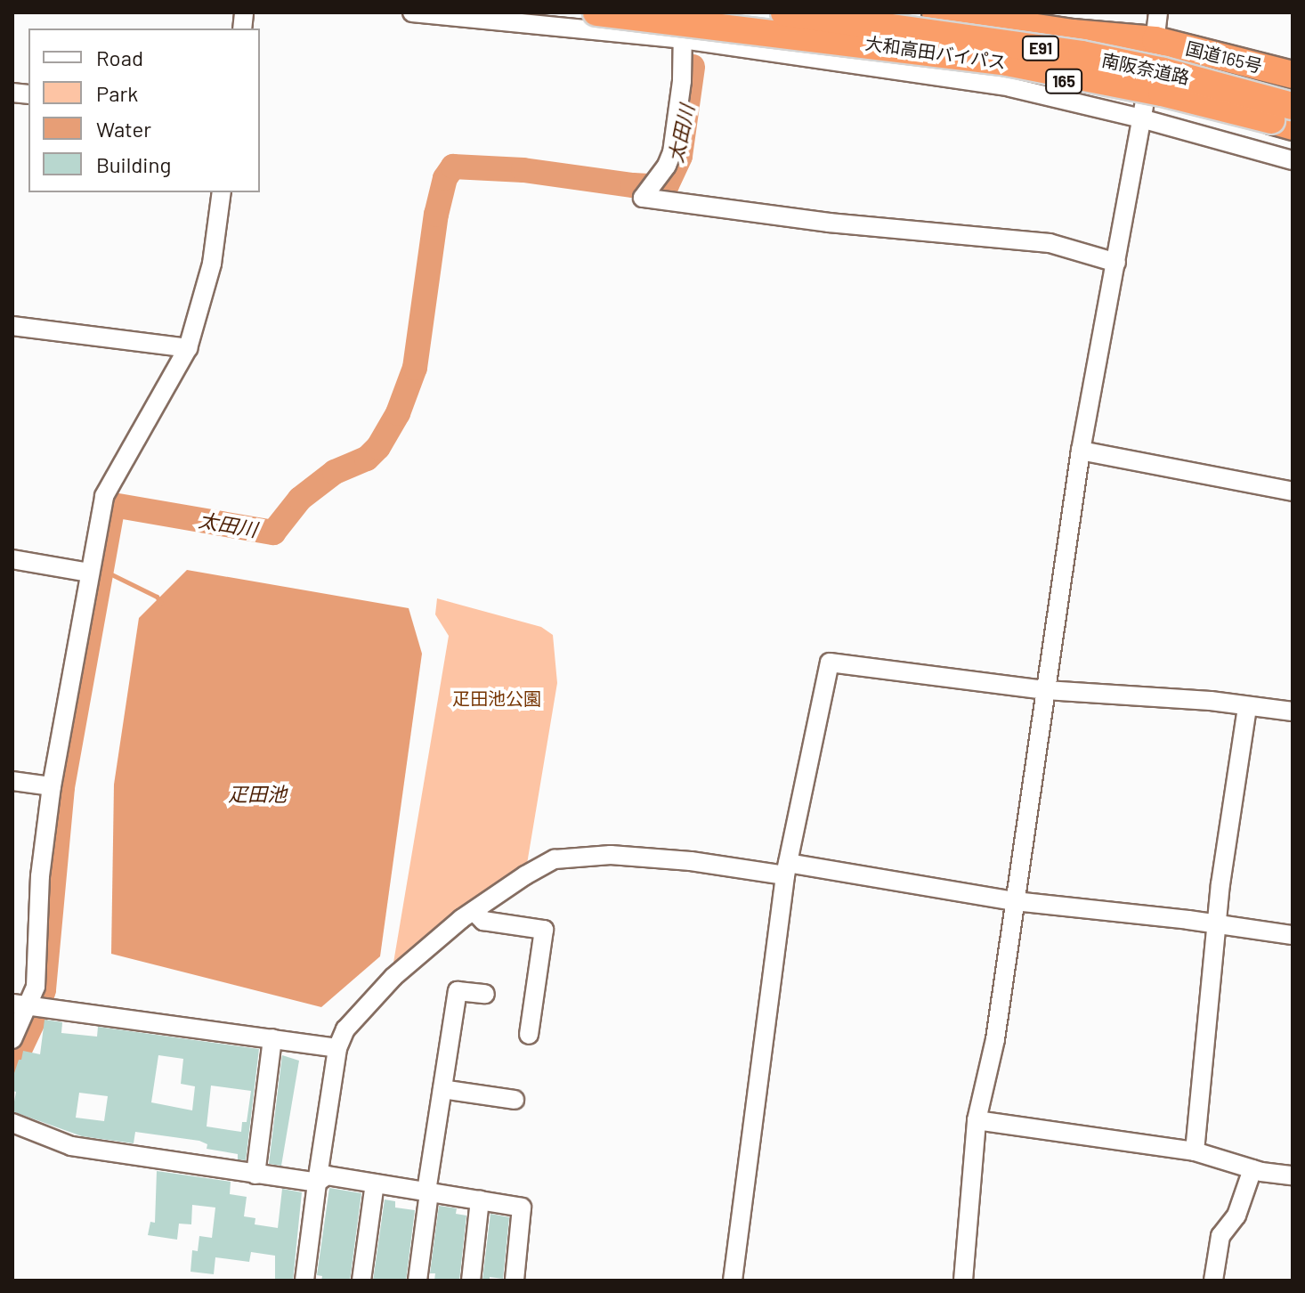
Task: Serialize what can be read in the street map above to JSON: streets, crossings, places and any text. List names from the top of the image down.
{
  "streets": {
    "highway": [
      "E91",
      "大和高田バイパス",
      "国道165号",
      "南阪奈道路",
      "165"
    ]
  },
  "crossings": [
    ["大和高田バイパス", "南阪奈道路"],
    ["大和高田バイパス", "165"]
  ],
  "water": ["太田川", "疋田池"],
  "parks": ["疋田池公園"],
  "legend": [
    "Road",
    "Park",
    "Water",
    "Building"
  ]
}
